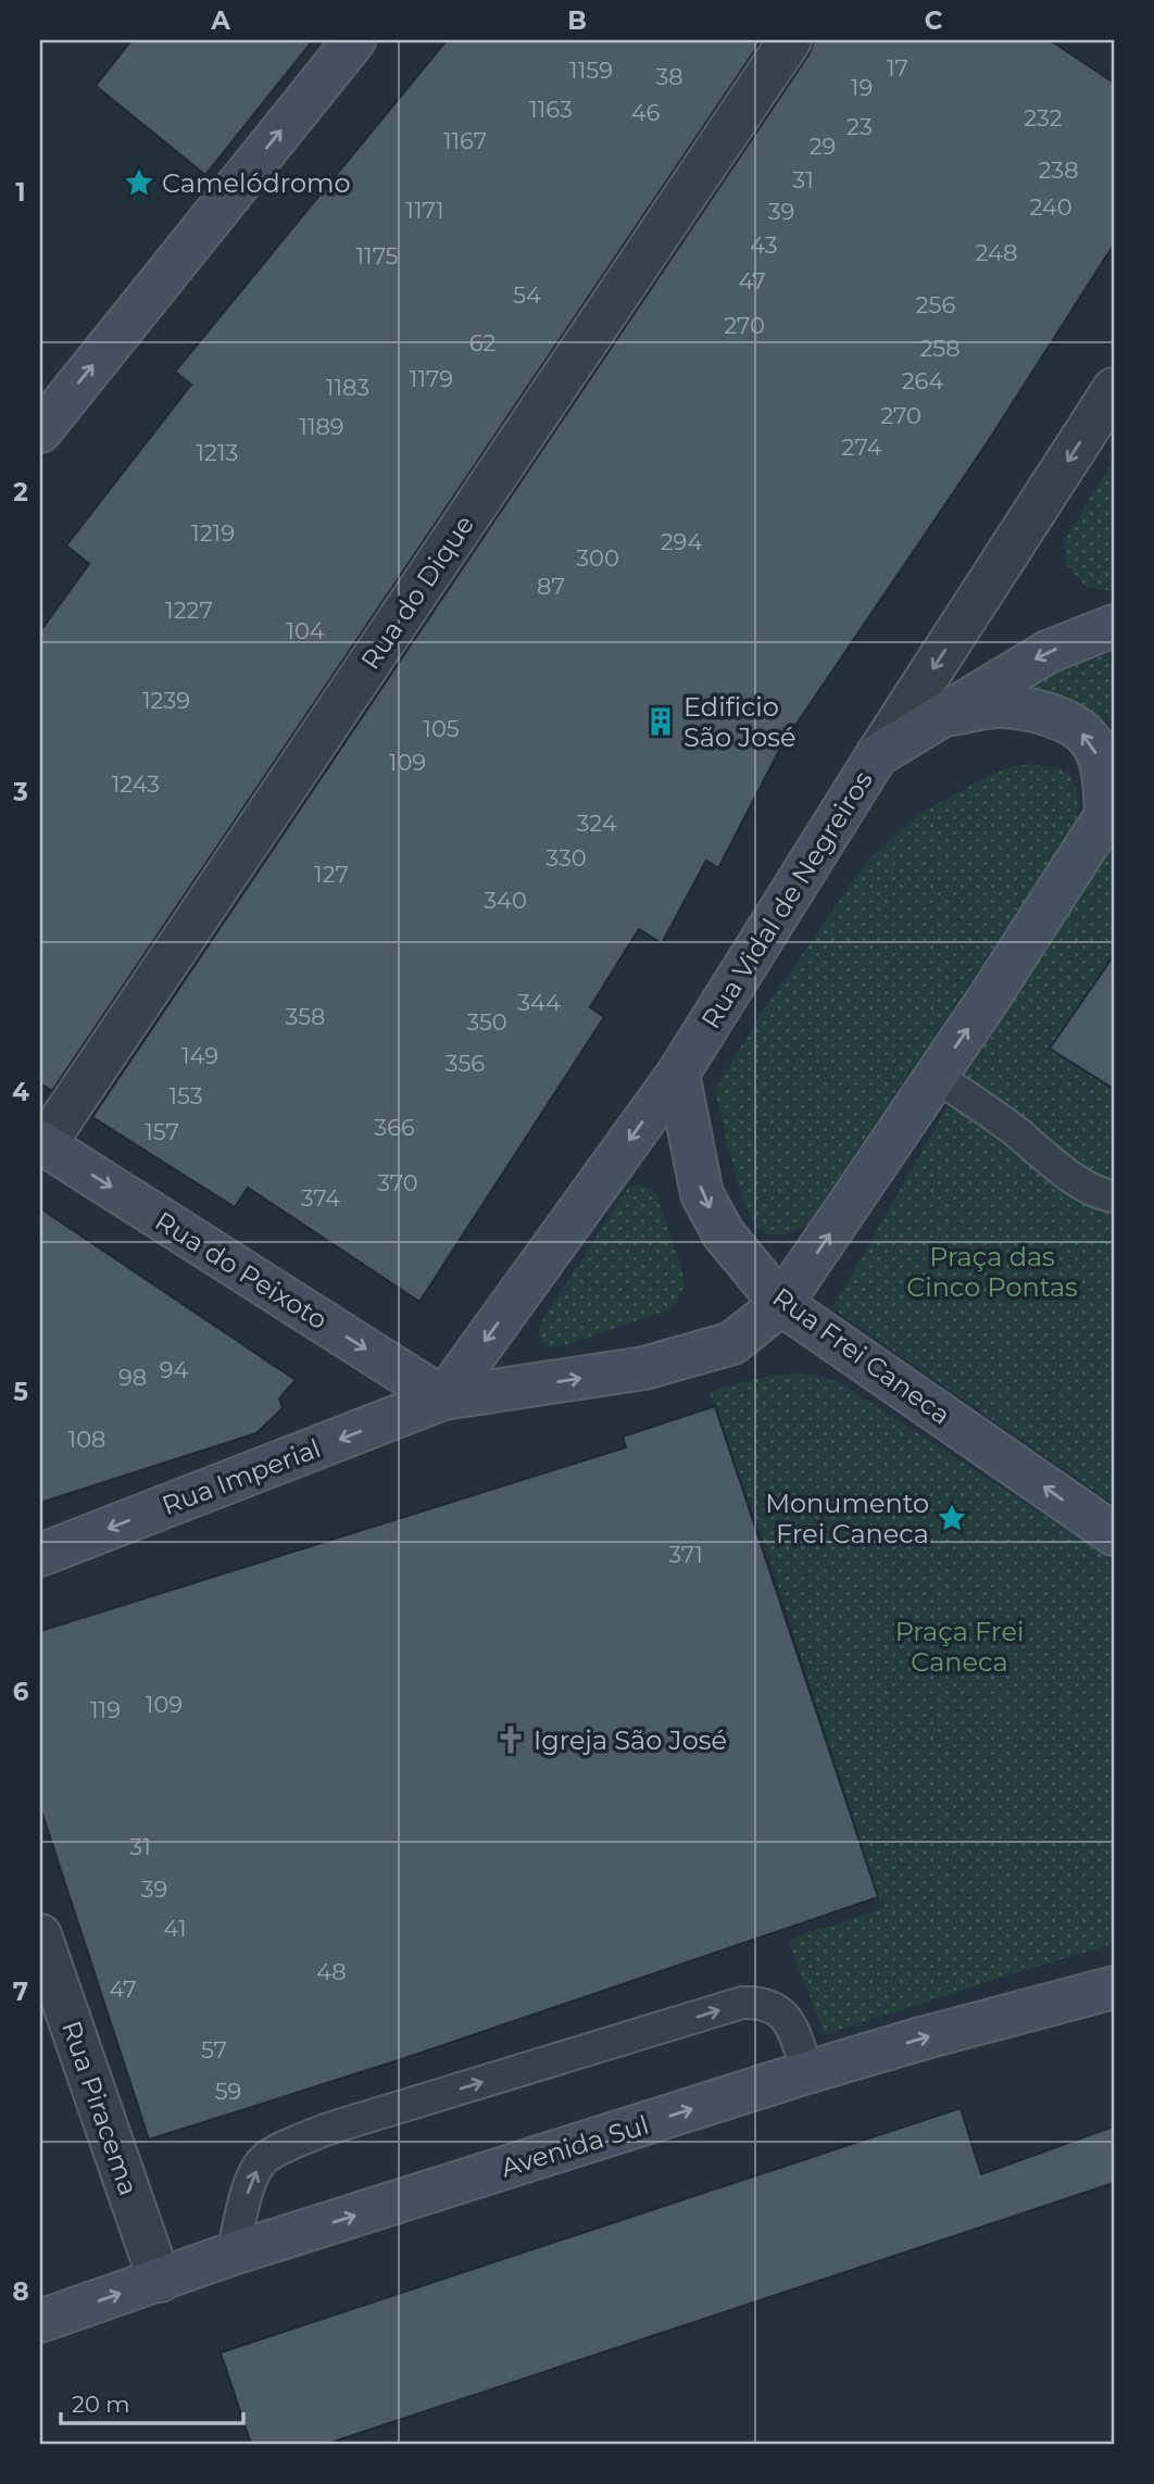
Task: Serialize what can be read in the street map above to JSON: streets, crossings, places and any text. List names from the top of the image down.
{
  "streets": {
    "street": [
      "Rua do Dique",
      "Rua Vidal de Negreiros",
      "Rua do Peixoto",
      "Rua Frei Caneca",
      "Rua Imperial",
      "Rua Piracema",
      "Avenida Sul"
    ]
  },
  "crossings": [
    ["Rua do Dique", "Rua do Peixoto"],
    ["Rua Vidal de Negreiros", "Rua do Peixoto"],
    ["Rua Vidal de Negreiros", "Rua Frei Caneca"],
    ["Rua Vidal de Negreiros", "Rua Imperial"],
    ["Rua do Peixoto", "Rua Imperial"],
    ["Rua Piracema", "Avenida Sul"]
  ],
  "one_way": ["Rua do Peixoto", "Rua Imperial", "Avenida Sul"],
  "parks": ["Praça das Cinco Pontas", "Praça Frei Caneca"],
  "places": {
    "place": ["Camelódromo", "Monumento Frei Caneca"],
    "building": ["Edificio São José"],
    "church": ["Igreja São José"]
  },
  "house_numbers": [
    "17",
    "1159",
    "38",
    "19",
    "1163",
    "46",
    "232",
    "23",
    "1167",
    "29",
    "238",
    "31",
    "240",
    "1171",
    "39",
    "43",
    "248",
    "1175",
    "47",
    "54",
    "256",
    "270",
    "62",
    "258",
    "1179",
    "264",
    "1183",
    "270",
    "1189",
    "274",
    "1213",
    "1219",
    "294",
    "300",
    "87",
    "1227",
    "104",
    "1239",
    "105",
    "109",
    "1243",
    "324",
    "330",
    "127",
    "340",
    "344",
    "358",
    "350",
    "149",
    "356",
    "153",
    "366",
    "157",
    "370",
    "374",
    "94",
    "98",
    "108",
    "371",
    "109",
    "119",
    "31",
    "39",
    "41",
    "48",
    "47",
    "57",
    "59"
  ],
  "scale_bar": "20 m",
  "grid": {
    "columns": ["A", "B", "C"],
    "rows": [
      "1",
      "2",
      "3",
      "4",
      "5",
      "6",
      "7",
      "8"
    ]
  }
}
